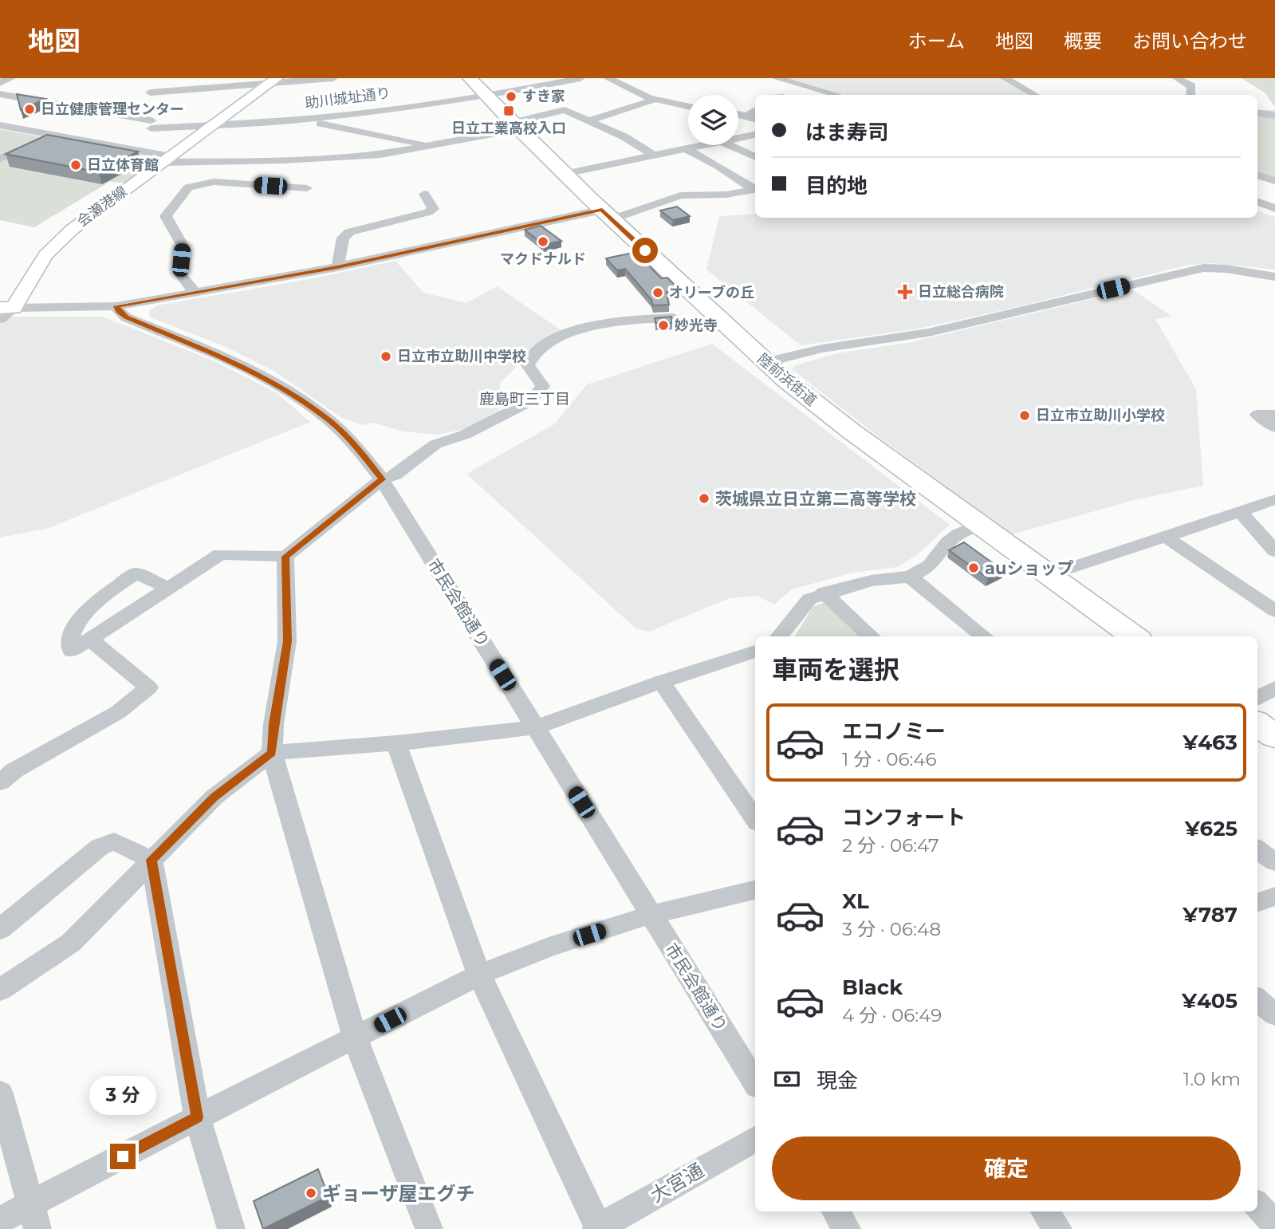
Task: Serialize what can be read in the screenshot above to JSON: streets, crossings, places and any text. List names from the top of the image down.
{
  "streets": {
    "highway": ["陸前浜街道"],
    "main road": ["会瀬港線"],
    "street": ["助川城址通り", "市民会館通り", "大宮通"]
  },
  "crossings": [
    ["助川城址通り", "会瀬港線"],
    ["助川城址通り", "陸前浜街道"]
  ],
  "districts": ["鹿島町三丁目"],
  "places": {
    "other": [
      "すき家",
      "日立健康管理センター",
      "日立体育館",
      "マクドナルド",
      "オリーブの丘",
      "妙光寺",
      "日立市立助川中学校",
      "日立市立助川小学校",
      "茨城県立日立第二高等学校",
      "auショップ",
      "ギョーザ屋エグチ"
    ],
    "transit": ["日立工業高校入口"],
    "health": ["日立総合病院"]
  },
  "page": {
    "header": "地図",
    "nav": [
      "ホーム",
      "地図",
      "概要",
      "お問い合わせ"
    ],
    "banner": ["はま寿司", "目的地"],
    "heading": "車両を選択",
    "list": [
      {
        "name": "エコノミー",
        "note": "1 分 · 06:46",
        "value": "¥463"
      },
      {
        "name": "コンフォート",
        "note": "2 分 · 06:47",
        "value": "¥625"
      },
      {
        "name": "XL",
        "note": "3 分 · 06:48",
        "value": "¥787"
      },
      {
        "name": "Black",
        "note": "4 分 · 06:49",
        "value": "¥405"
      }
    ],
    "pay": ["現金", "1.0 km"],
    "bubble": "3 分",
    "buttons": "確定"
  }
}
